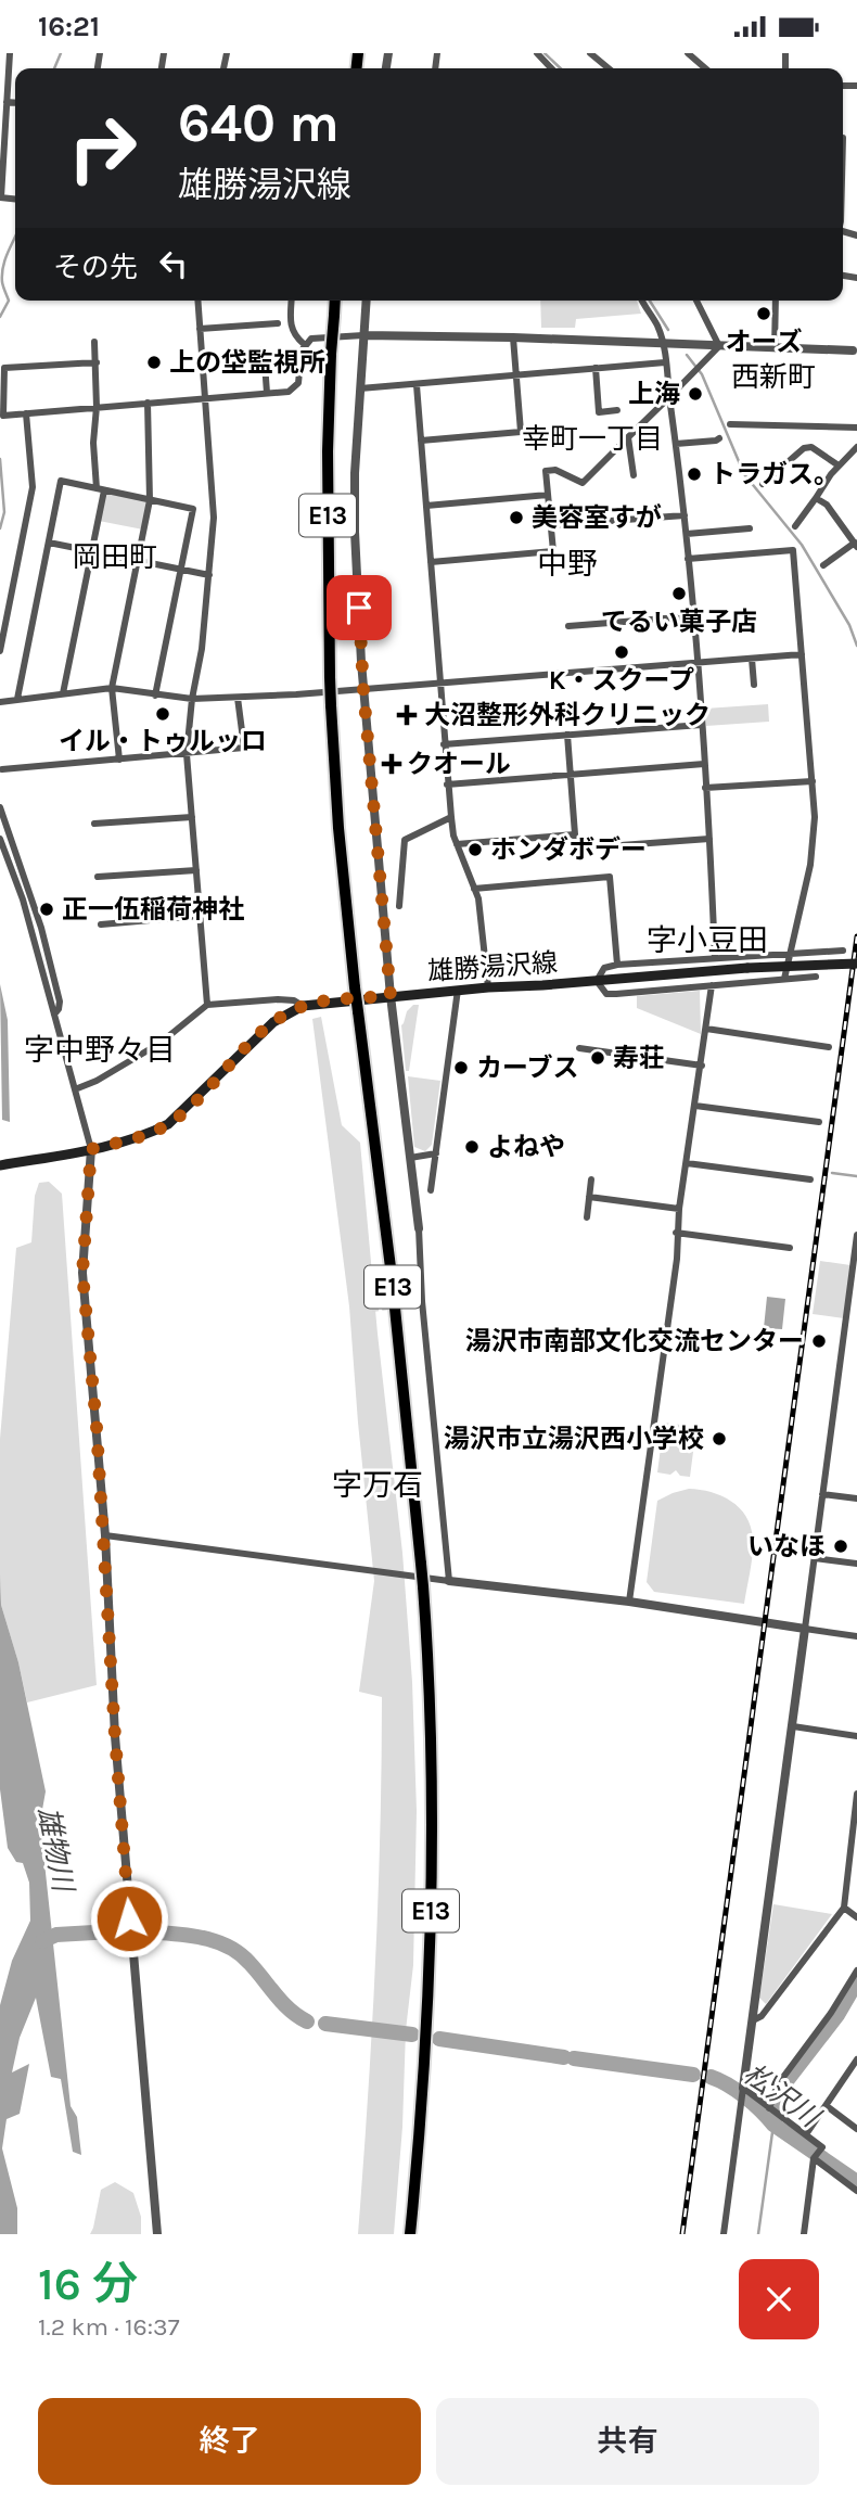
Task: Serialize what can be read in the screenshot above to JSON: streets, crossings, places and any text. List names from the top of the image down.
{
  "streets": {
    "highway": ["E13"],
    "main road": ["雄勝湯沢線"]
  },
  "districts": [
    "西新町",
    "幸町一丁目",
    "岡田町",
    "中野",
    "字小豆田",
    "字中野々目",
    "字万石"
  ],
  "water": ["雄物川", "松沢川"],
  "places": {
    "other": [
      "オーズ",
      "上の垈監視所",
      "上海",
      "トラガス。",
      "美容室すが",
      "てるい菓子店",
      "K・スクープ",
      "イル・トゥルッロ",
      "ホンダボデー",
      "正一伍稲荷神社",
      "寿荘",
      "カーブス",
      "よねや",
      "湯沢市南部文化交流センター",
      "湯沢市立湯沢西小学校",
      "いなほ"
    ],
    "health": ["大沼整形外科クリニック", "クオール"]
  },
  "page": {
    "status": "16:21",
    "turn": ["640 m", "雄勝湯沢線"],
    "then": "その先",
    "heading": ["16 分", "1.2 km · 16:37"],
    "buttons": ["終了", "共有"]
  }
}
